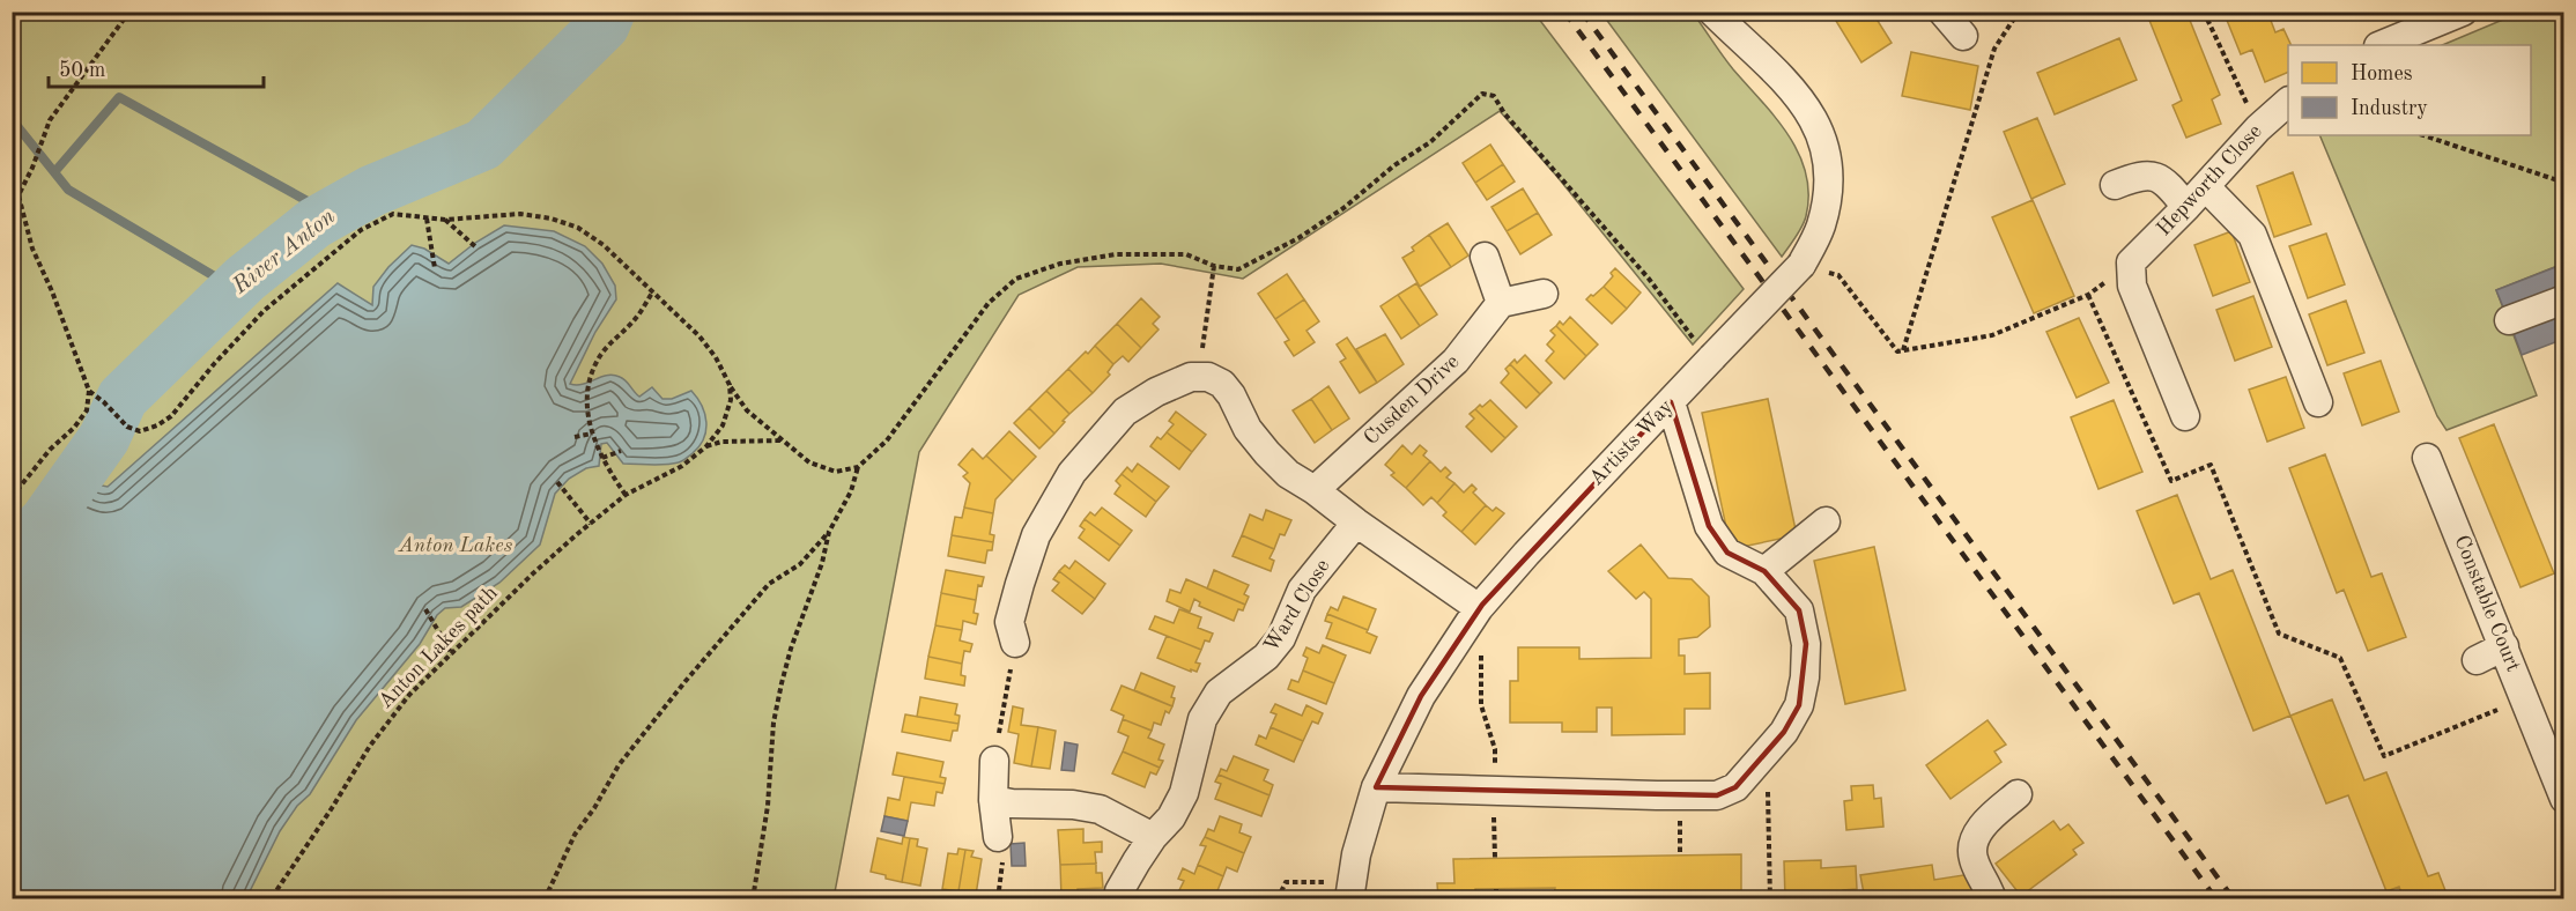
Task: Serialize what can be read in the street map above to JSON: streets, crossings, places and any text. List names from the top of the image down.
{
  "streets": {
    "street": [
      "Hepworth Close",
      "Cusden Drive",
      "Artists Way",
      "Constable Court",
      "Ward Close"
    ],
    "path": ["Anton Lakes path"]
  },
  "water": ["River Anton"],
  "parks": ["Anton Lakes"],
  "legend": ["Homes", "Industry"],
  "scale_bar": "50 m"
}
